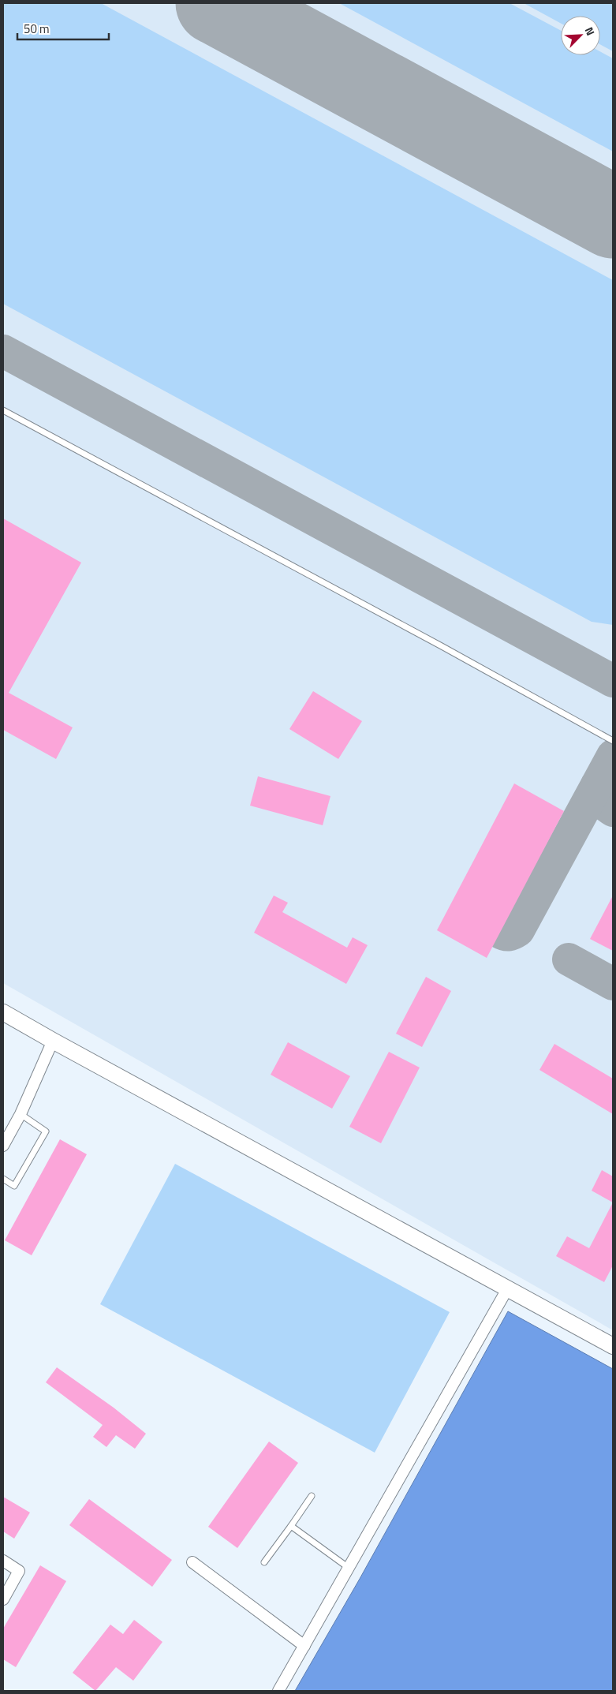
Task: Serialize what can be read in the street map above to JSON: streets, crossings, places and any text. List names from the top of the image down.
{
  "scale_bar": "50 m",
  "north": "top right"
}
